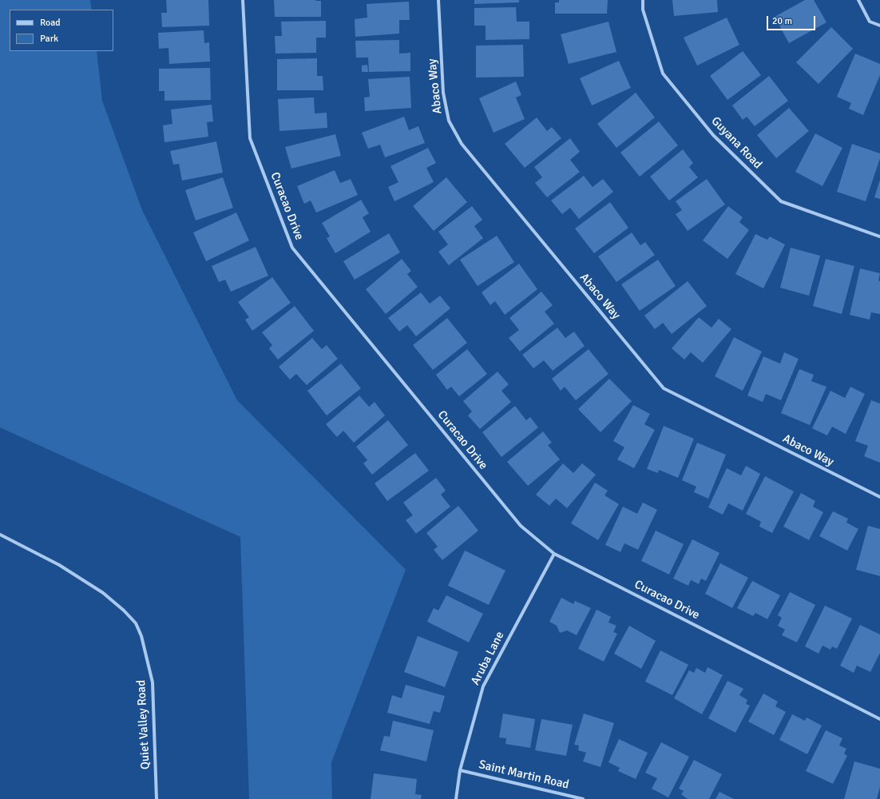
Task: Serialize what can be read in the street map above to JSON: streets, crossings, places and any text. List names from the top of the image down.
{
  "streets": {
    "street": [
      "Abaco Way",
      "Guyana Road",
      "Curacao Drive",
      "Aruba Lane",
      "Quiet Valley Road",
      "Saint Martin Road"
    ]
  },
  "crossings": [
    ["Curacao Drive", "Aruba Lane"],
    ["Aruba Lane", "Saint Martin Road"]
  ],
  "legend": ["Road", "Park"],
  "scale_bar": "20 m"
}
